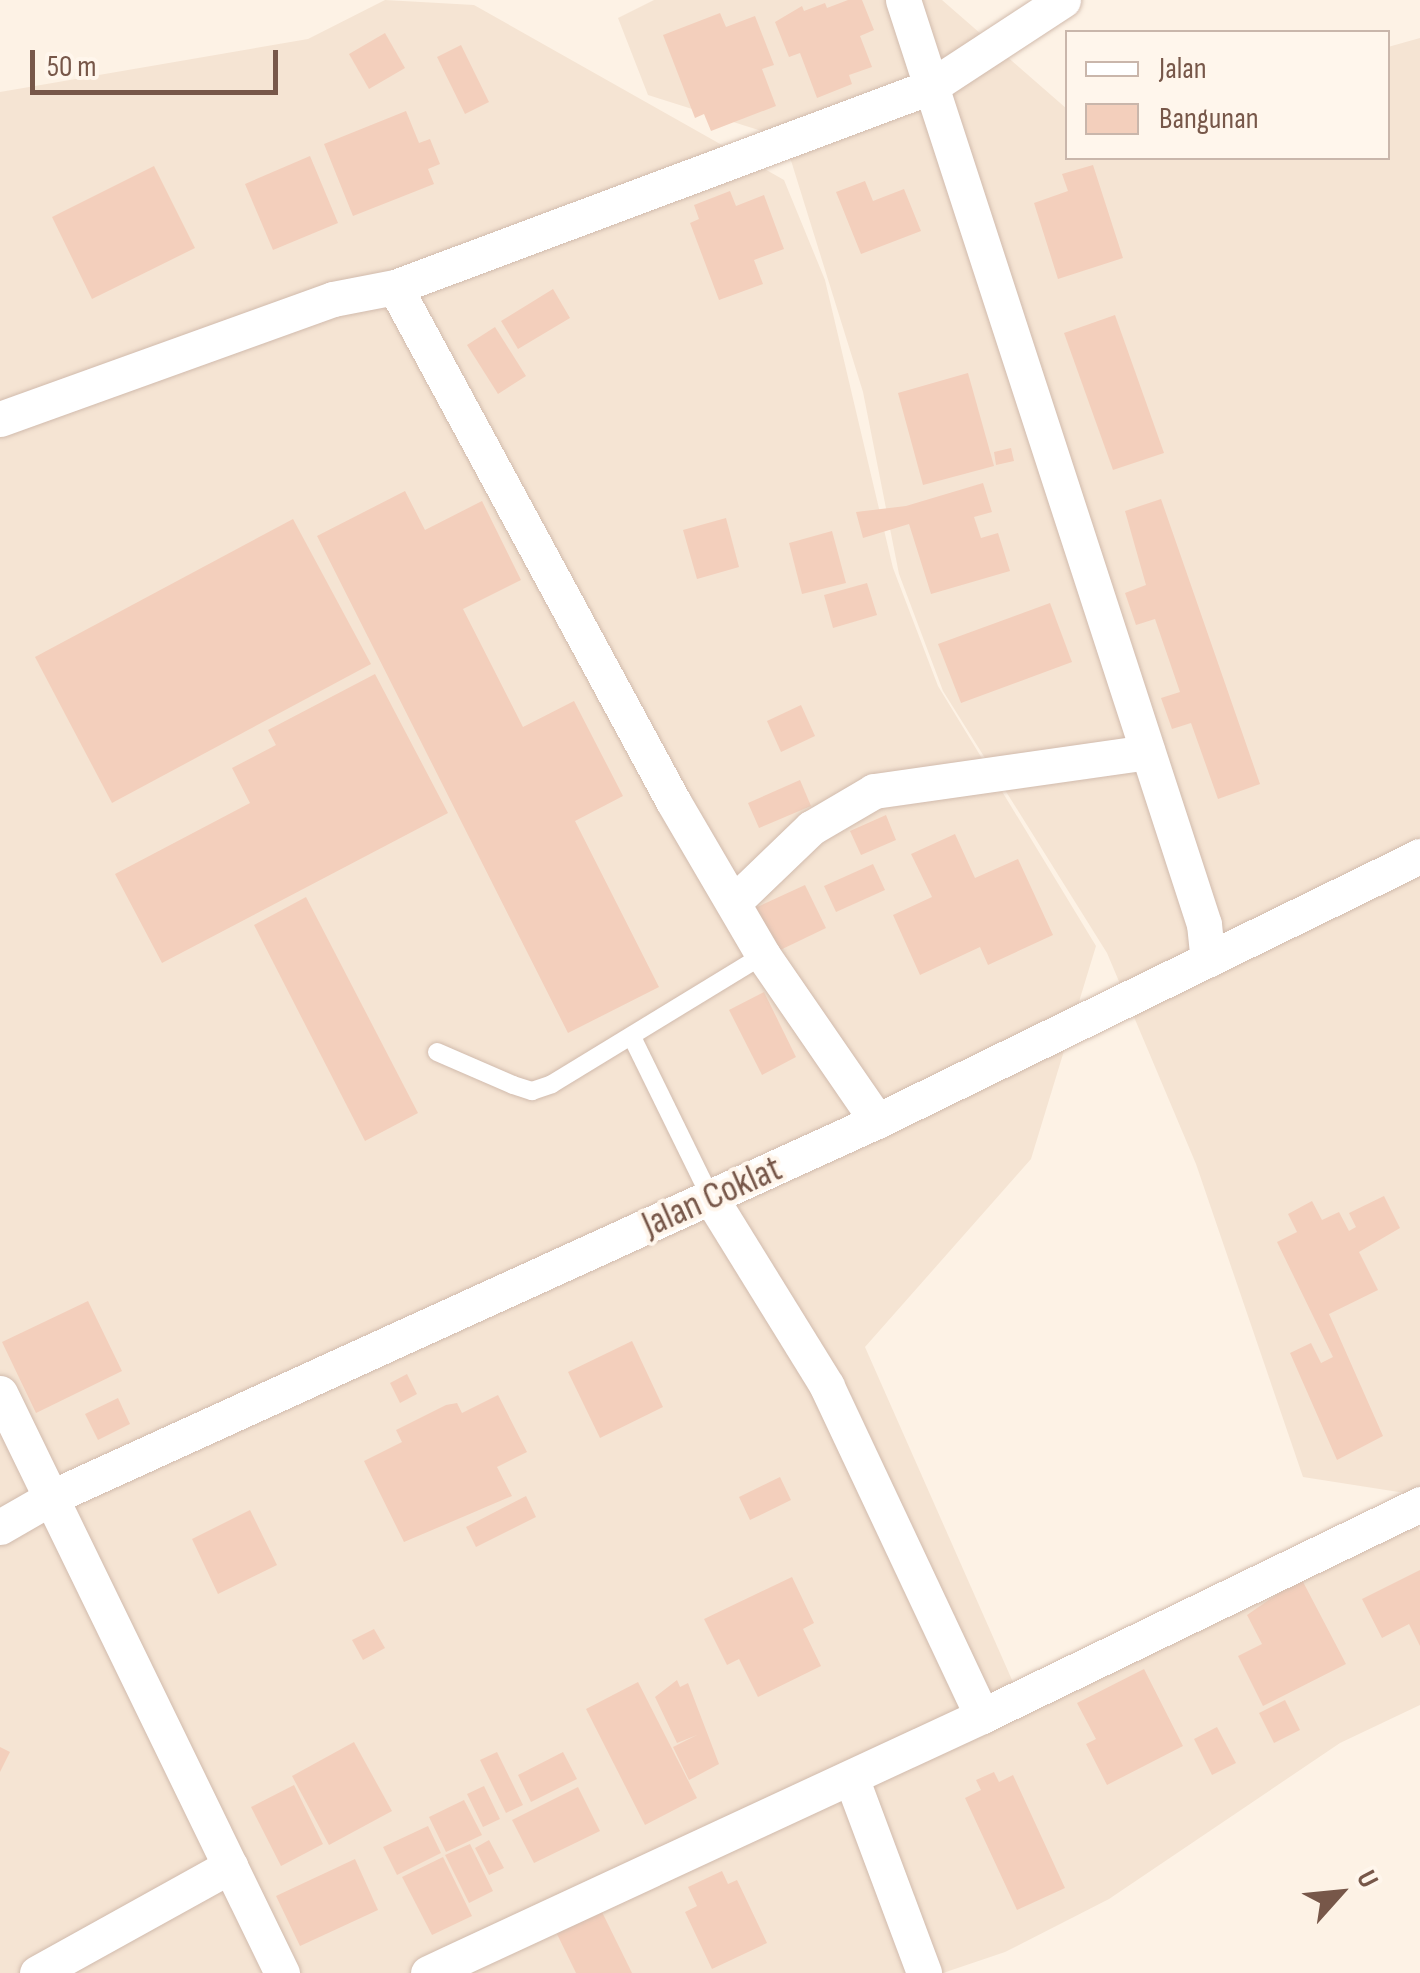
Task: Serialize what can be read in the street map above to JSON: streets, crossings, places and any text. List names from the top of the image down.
{
  "streets": {
    "street": ["Jalan Coklat"]
  },
  "legend": ["Jalan", "Bangunan"],
  "scale_bar": "50 m",
  "north": "top right"
}
